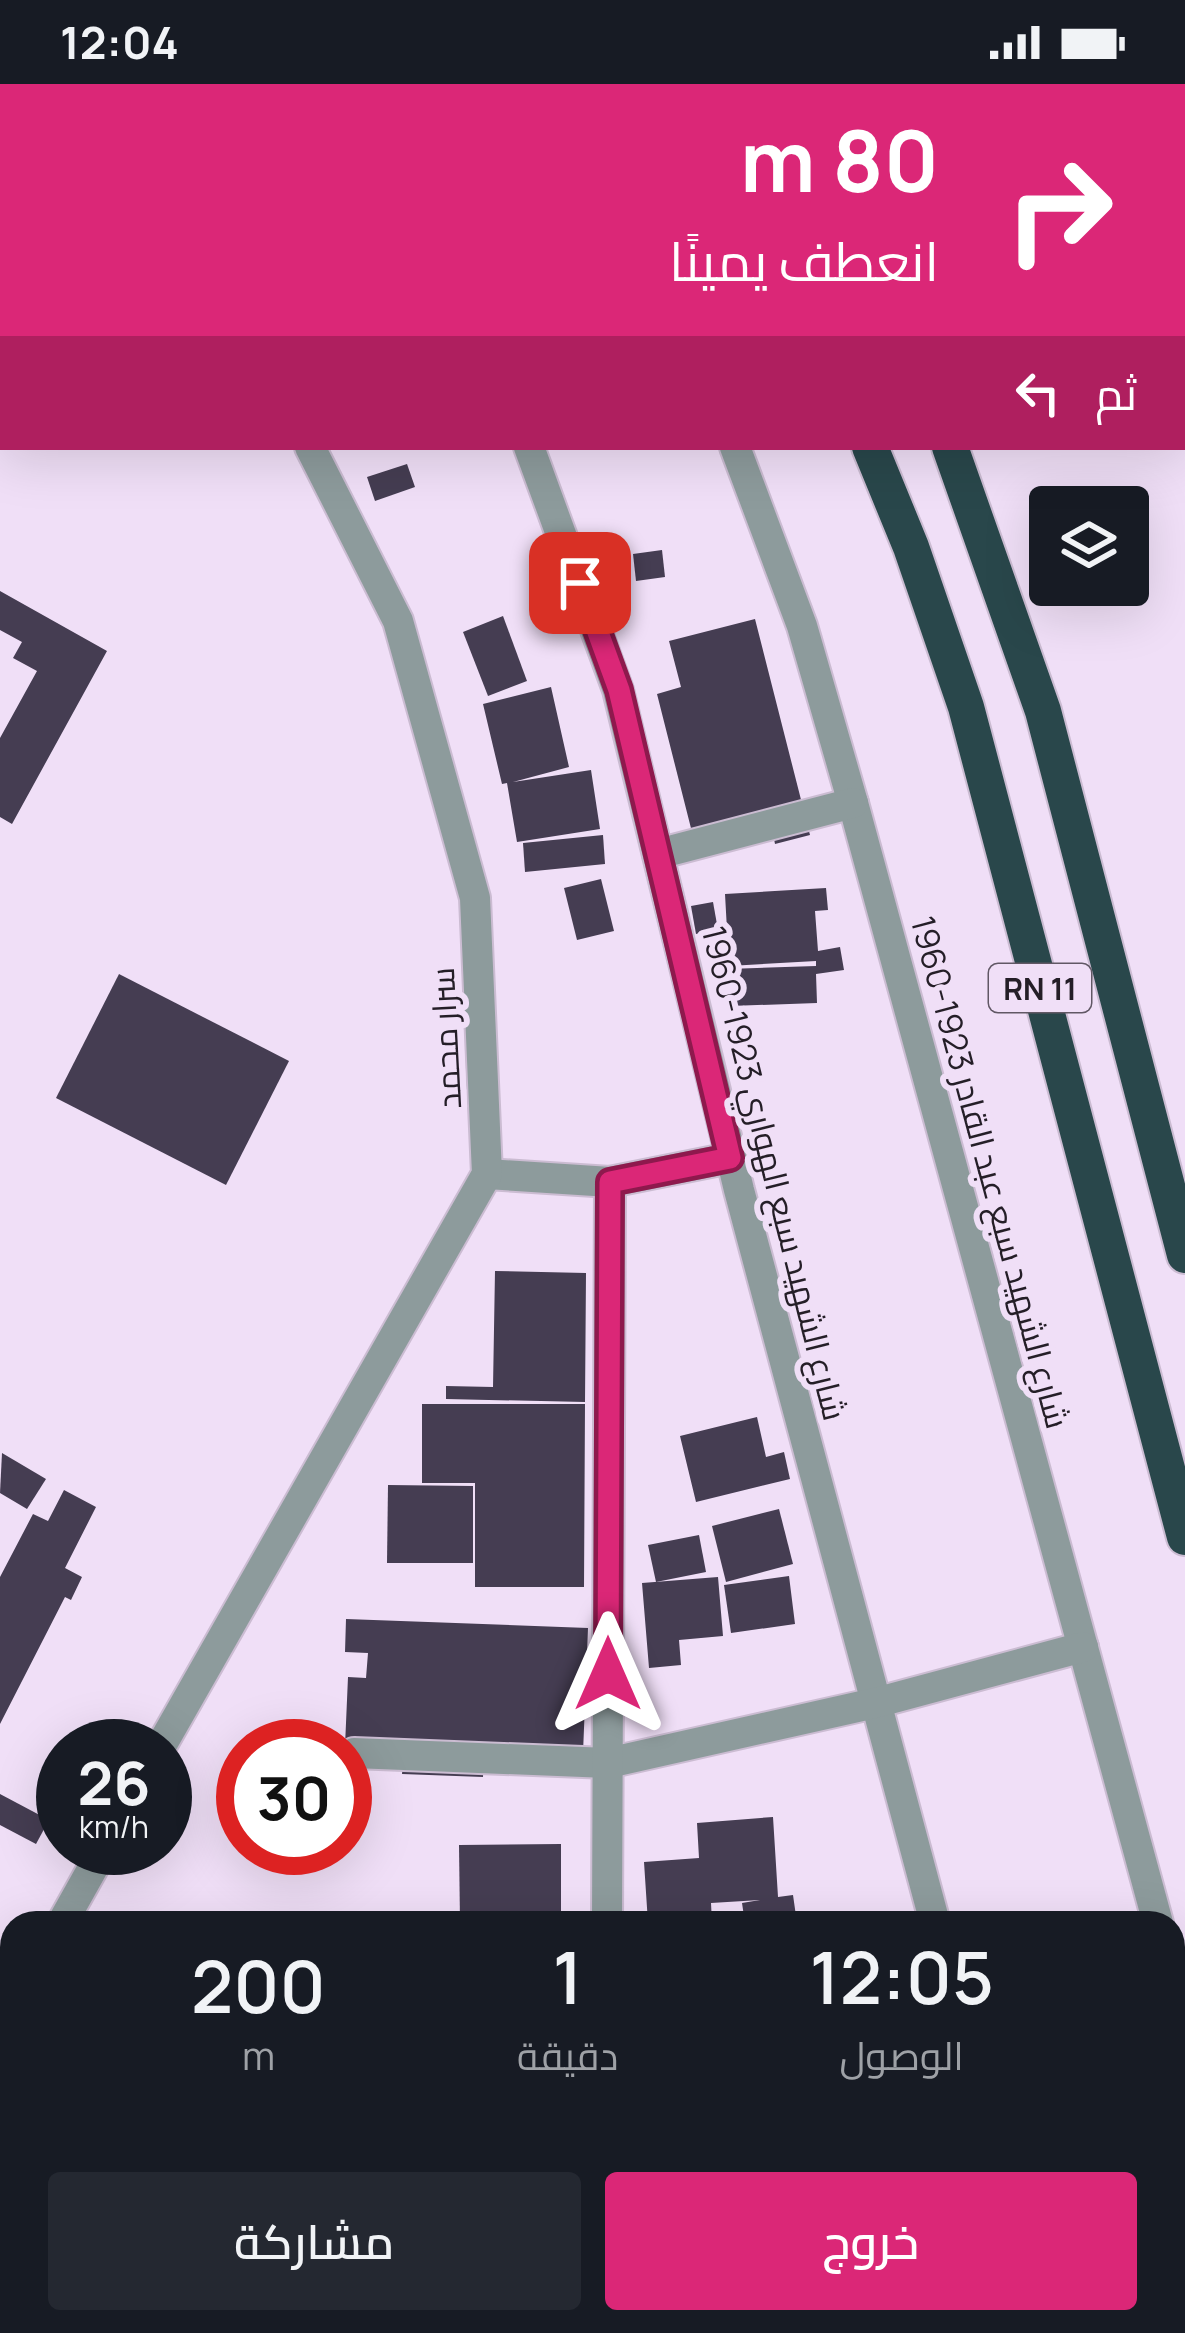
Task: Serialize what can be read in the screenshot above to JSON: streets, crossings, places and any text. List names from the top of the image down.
{
  "streets": {
    "highway": ["RN 11"],
    "street": ["سرار محمد", "شارع الشهيد سبع عبد القادر 1923-1960", "شارع الشهيد سبع الهواري 1923-1960"]
  },
  "page": {
    "status": "12:04",
    "turn": ["80 m", "انعطف يمينًا"],
    "then": "ثم",
    "speed": "26 km/h",
    "limit": "30",
    "eta": [
      "12:05",
      "الوصول",
      "1",
      "دقيقة",
      "200",
      "m"
    ],
    "buttons": ["خروج", "مشاركة"]
  }
}
